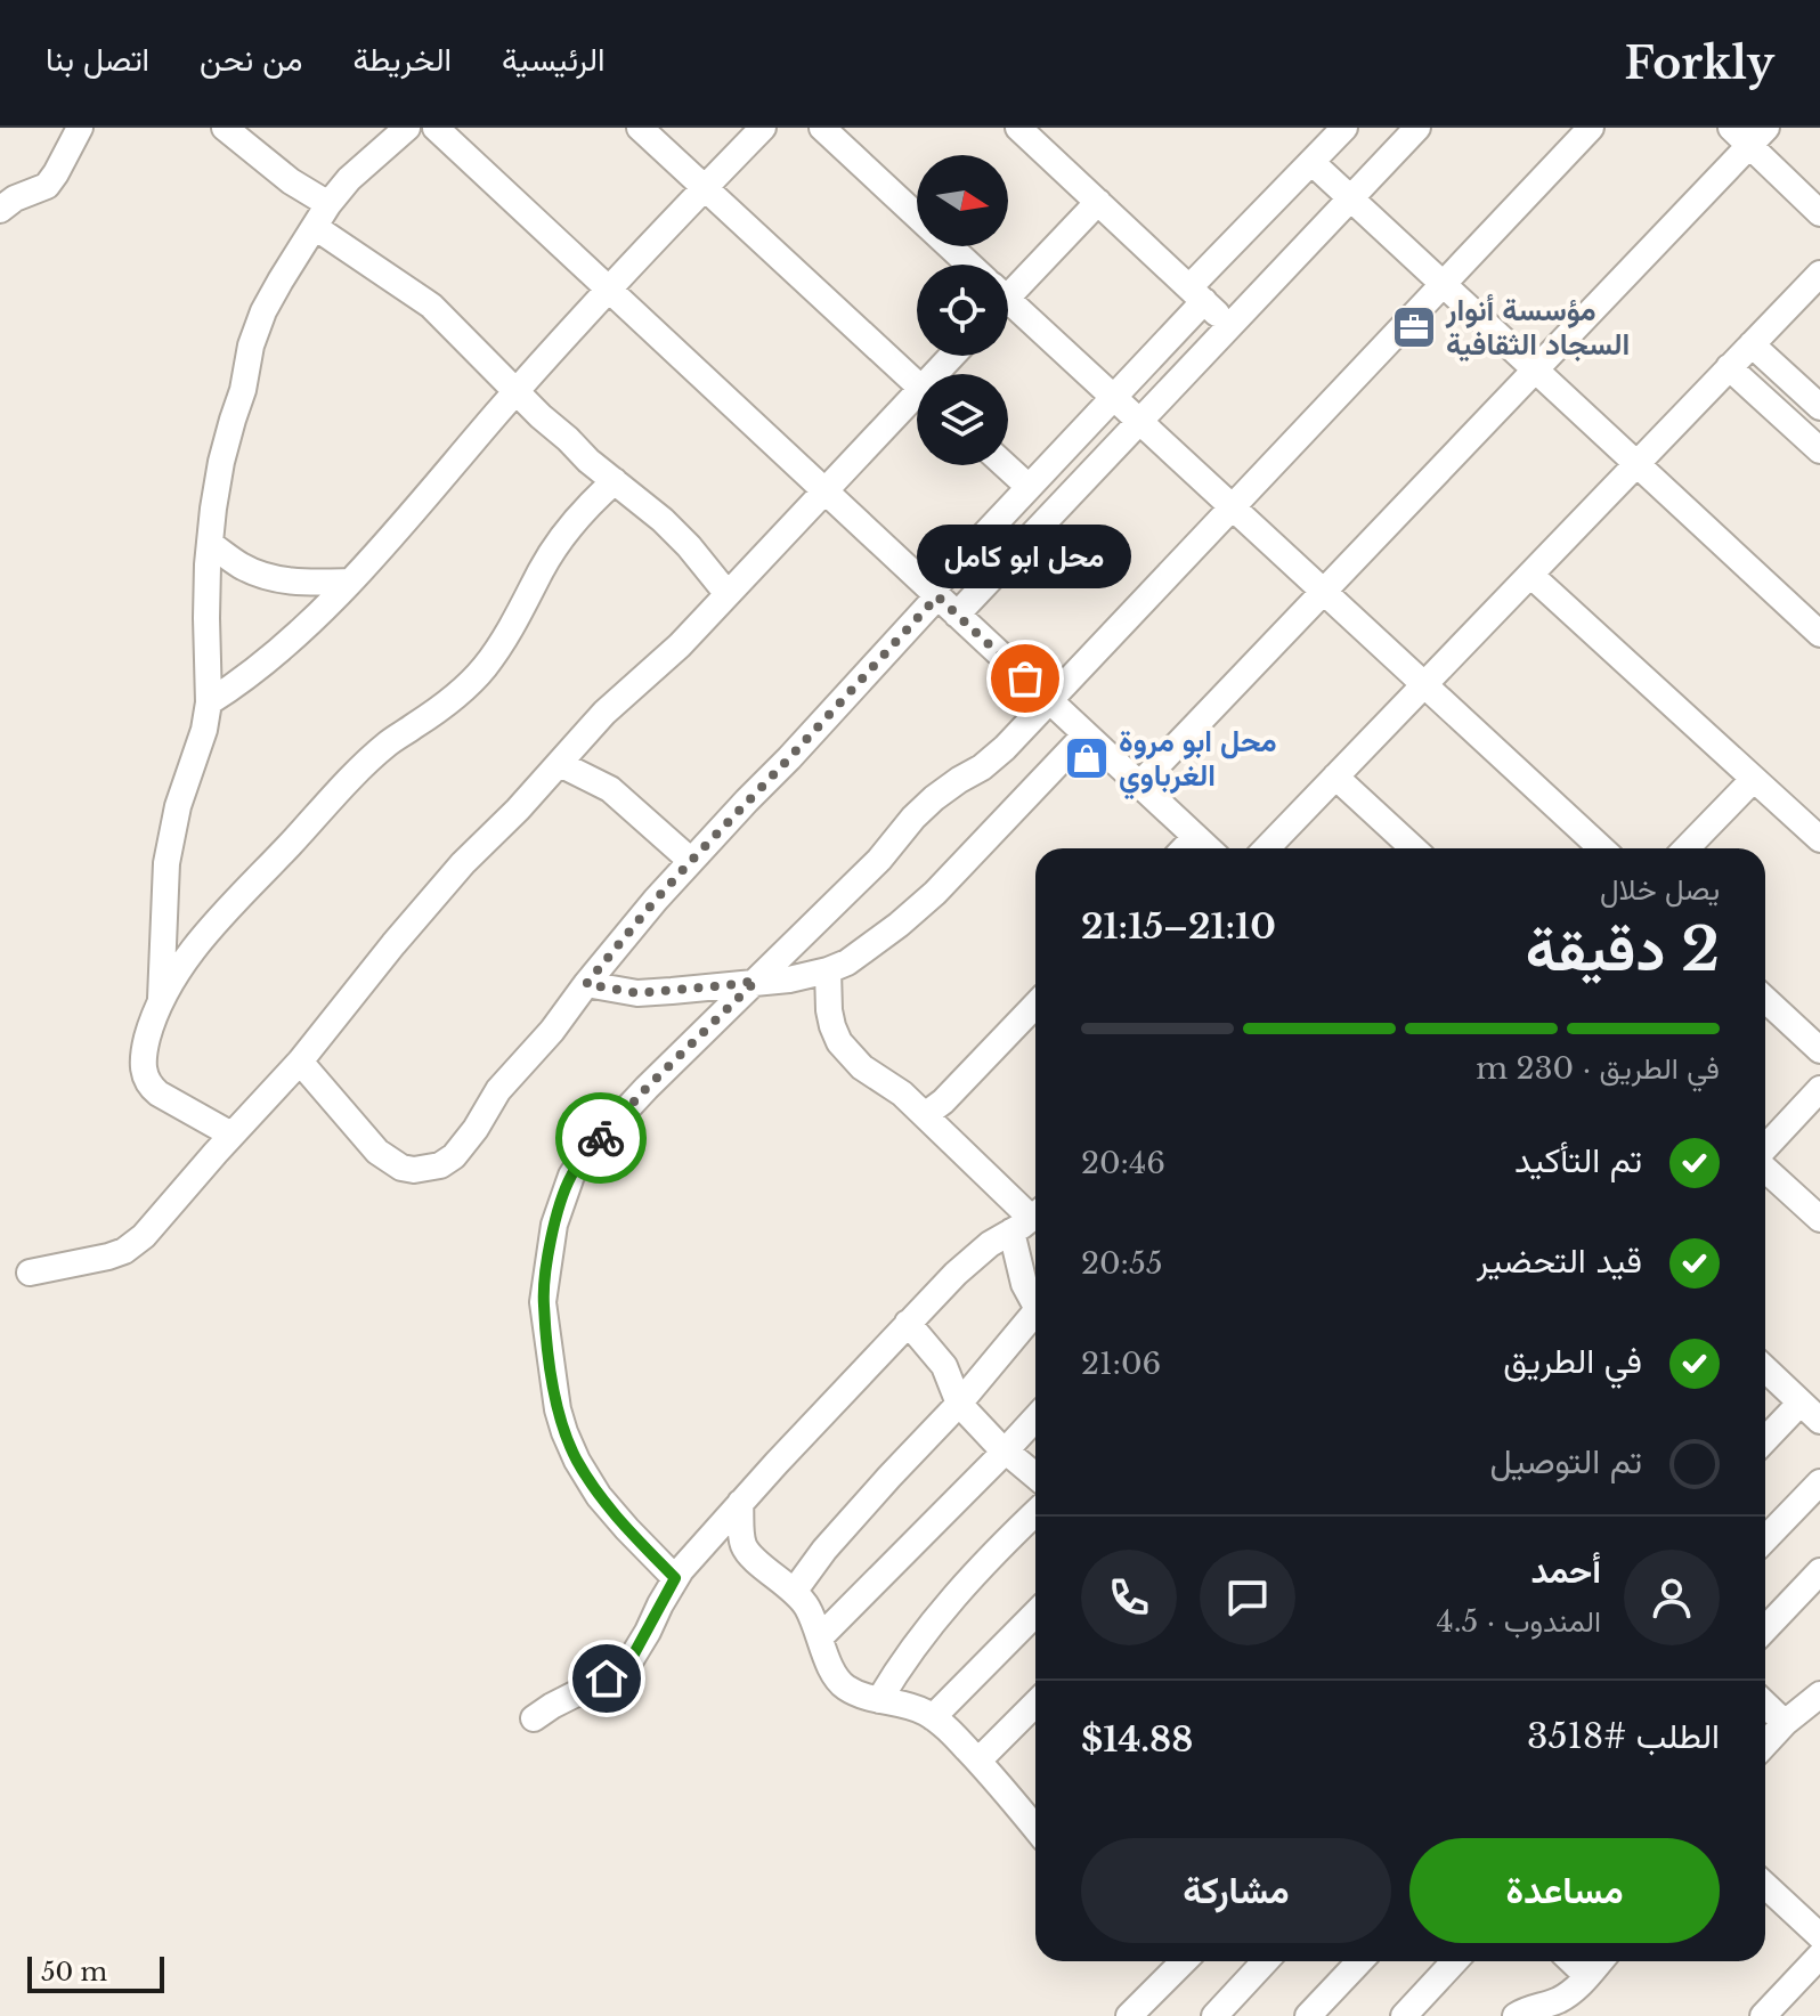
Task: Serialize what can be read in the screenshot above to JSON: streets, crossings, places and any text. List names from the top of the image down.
{
  "places": {
    "office": ["مؤسسة أنوار السجاد الثقافية"],
    "other": ["محل ابو كامل"],
    "shop": ["محل ابو مروة الغرباوي"]
  },
  "scale_bar": "50 m",
  "north": "right",
  "page": {
    "header": "Forkly",
    "nav": [
      "الرئيسية",
      "الخريطة",
      "من نحن",
      "اتصل بنا"
    ],
    "bubble": "محل ابو كامل",
    "heading": ["2 دقيقة", "يصل خلال", "21:10–21:15"],
    "panel": [
      "أحمد",
      "المندوب · 4.5",
      "الطلب #3518",
      "$14.88"
    ],
    "bar": "في الطريق · 230 m",
    "list": [
      ["تم التأكيد", "20:46"],
      ["قيد التحضير", "20:55"],
      ["في الطريق", "21:06"],
      "تم التوصيل"
    ],
    "buttons": ["مساعدة", "مشاركة"],
    "scale": "50 m"
  }
}
